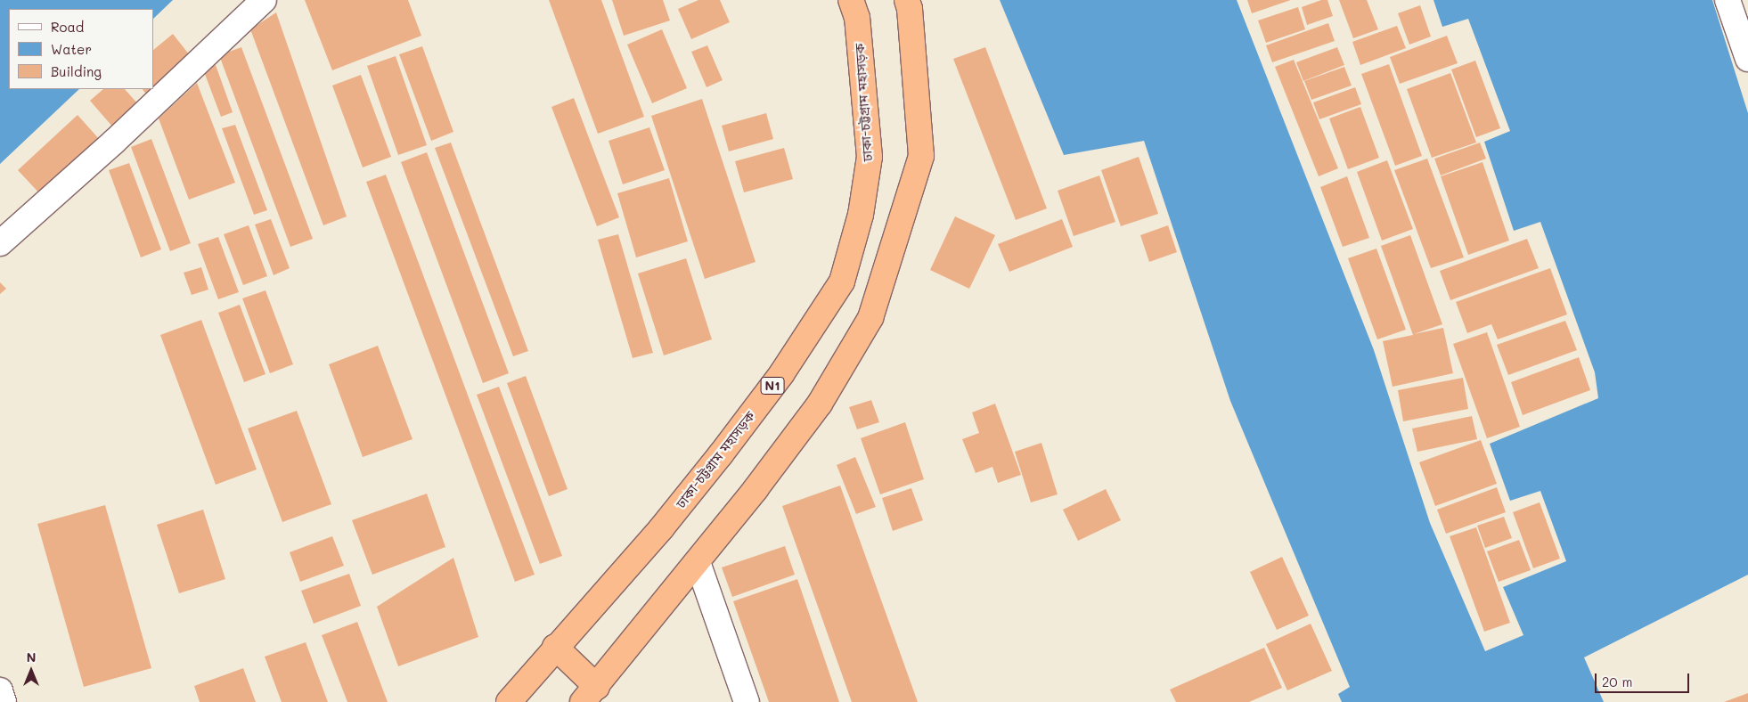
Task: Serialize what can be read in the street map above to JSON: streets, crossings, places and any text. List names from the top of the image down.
{
  "streets": {
    "highway": ["ঢাকা-চট্টগ্রাম মহাসড়ক", "N1"]
  },
  "legend": ["Road", "Water", "Building"],
  "scale_bar": "20 m",
  "north": "top"
}
